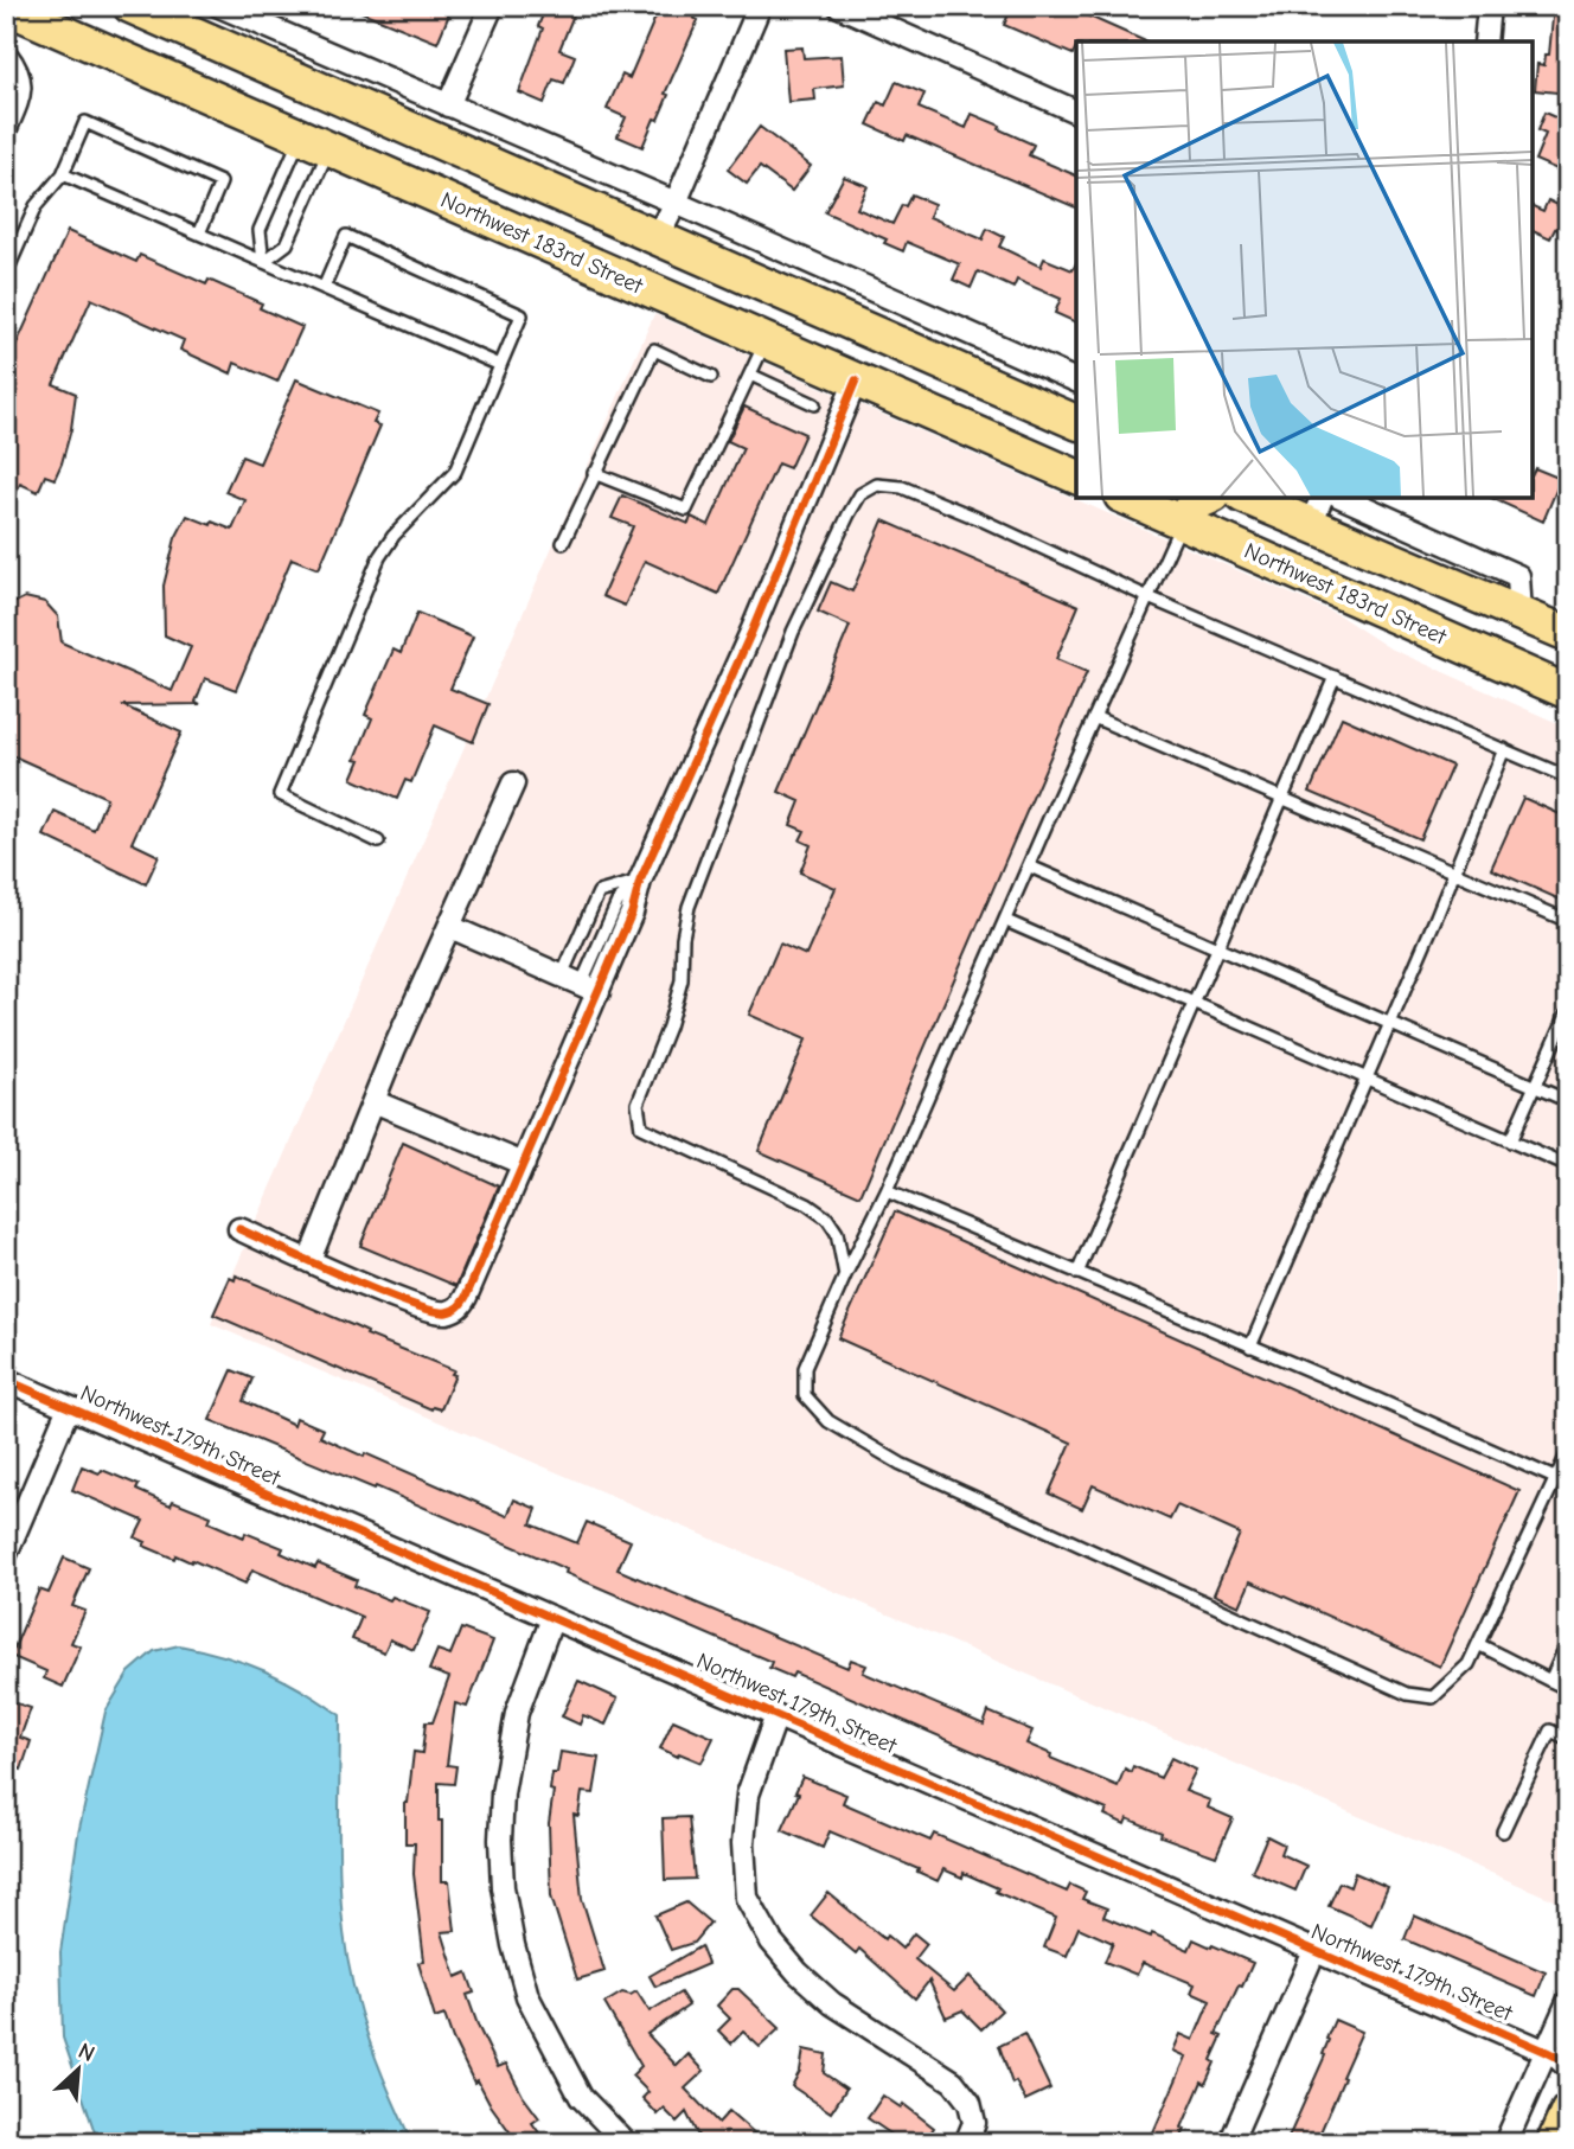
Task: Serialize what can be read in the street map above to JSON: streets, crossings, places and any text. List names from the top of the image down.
{
  "streets": {
    "main road": ["Northwest 183rd Street"],
    "street": ["Northwest 179th Street"]
  },
  "north": "top right"
}
